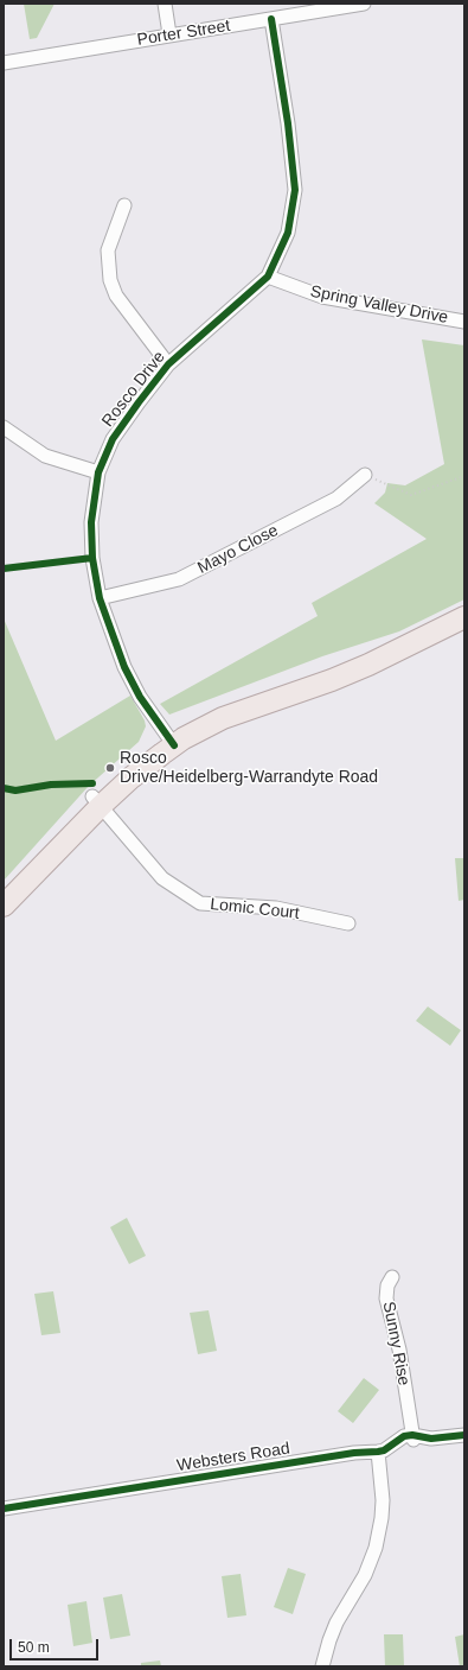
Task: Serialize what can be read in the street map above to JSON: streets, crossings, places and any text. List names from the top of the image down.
{
  "streets": {
    "street": [
      "Porter Street",
      "Spring Valley Drive",
      "Rosco Drive",
      "Mayo Close",
      "Lomic Court",
      "Sunny Rise",
      "Websters Road"
    ]
  },
  "crossings": [
    ["Porter Street", "Rosco Drive"],
    ["Spring Valley Drive", "Rosco Drive"],
    ["Rosco Drive", "Mayo Close"],
    ["Sunny Rise", "Websters Road"]
  ],
  "places": ["Rosco Drive/Heidelberg-Warrandyte Road"],
  "scale_bar": "50 m"
}
